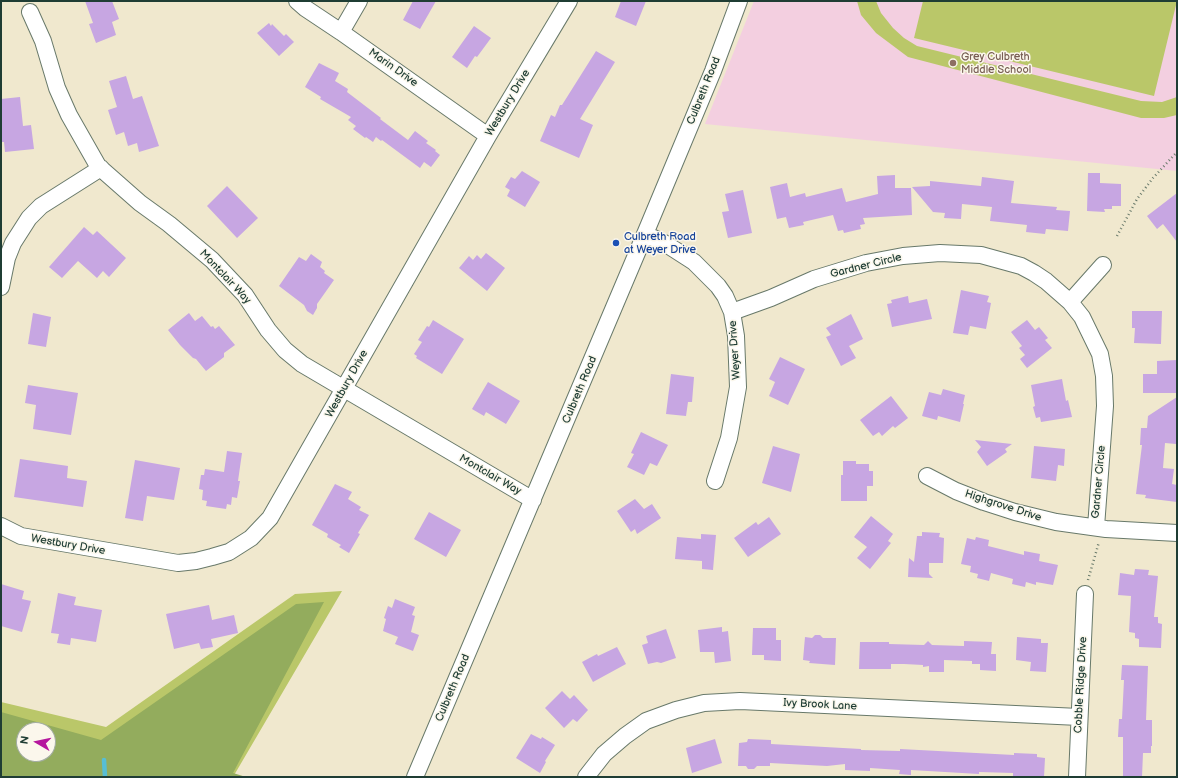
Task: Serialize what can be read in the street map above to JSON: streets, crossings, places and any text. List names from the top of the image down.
{
  "streets": {
    "street": [
      "Marin Drive",
      "Culbreth Road",
      "Westbury Drive",
      "Gardner Circle",
      "Montclair Way",
      "Weyer Drive",
      "Highgrove Drive",
      "Cobble Ridge Drive",
      "Ivy Brook Lane"
    ]
  },
  "crossings": [
    ["Marin Drive", "Westbury Drive"],
    ["Culbreth Road", "Montclair Way"],
    ["Culbreth Road", "Weyer Drive"],
    ["Westbury Drive", "Montclair Way"],
    ["Gardner Circle", "Weyer Drive"],
    ["Gardner Circle", "Highgrove Drive"],
    ["Cobble Ridge Drive", "Ivy Brook Lane"]
  ],
  "places": ["Grey Culbreth Middle School", "Culbreth Road at Weyer Drive"],
  "north": "left"
}
